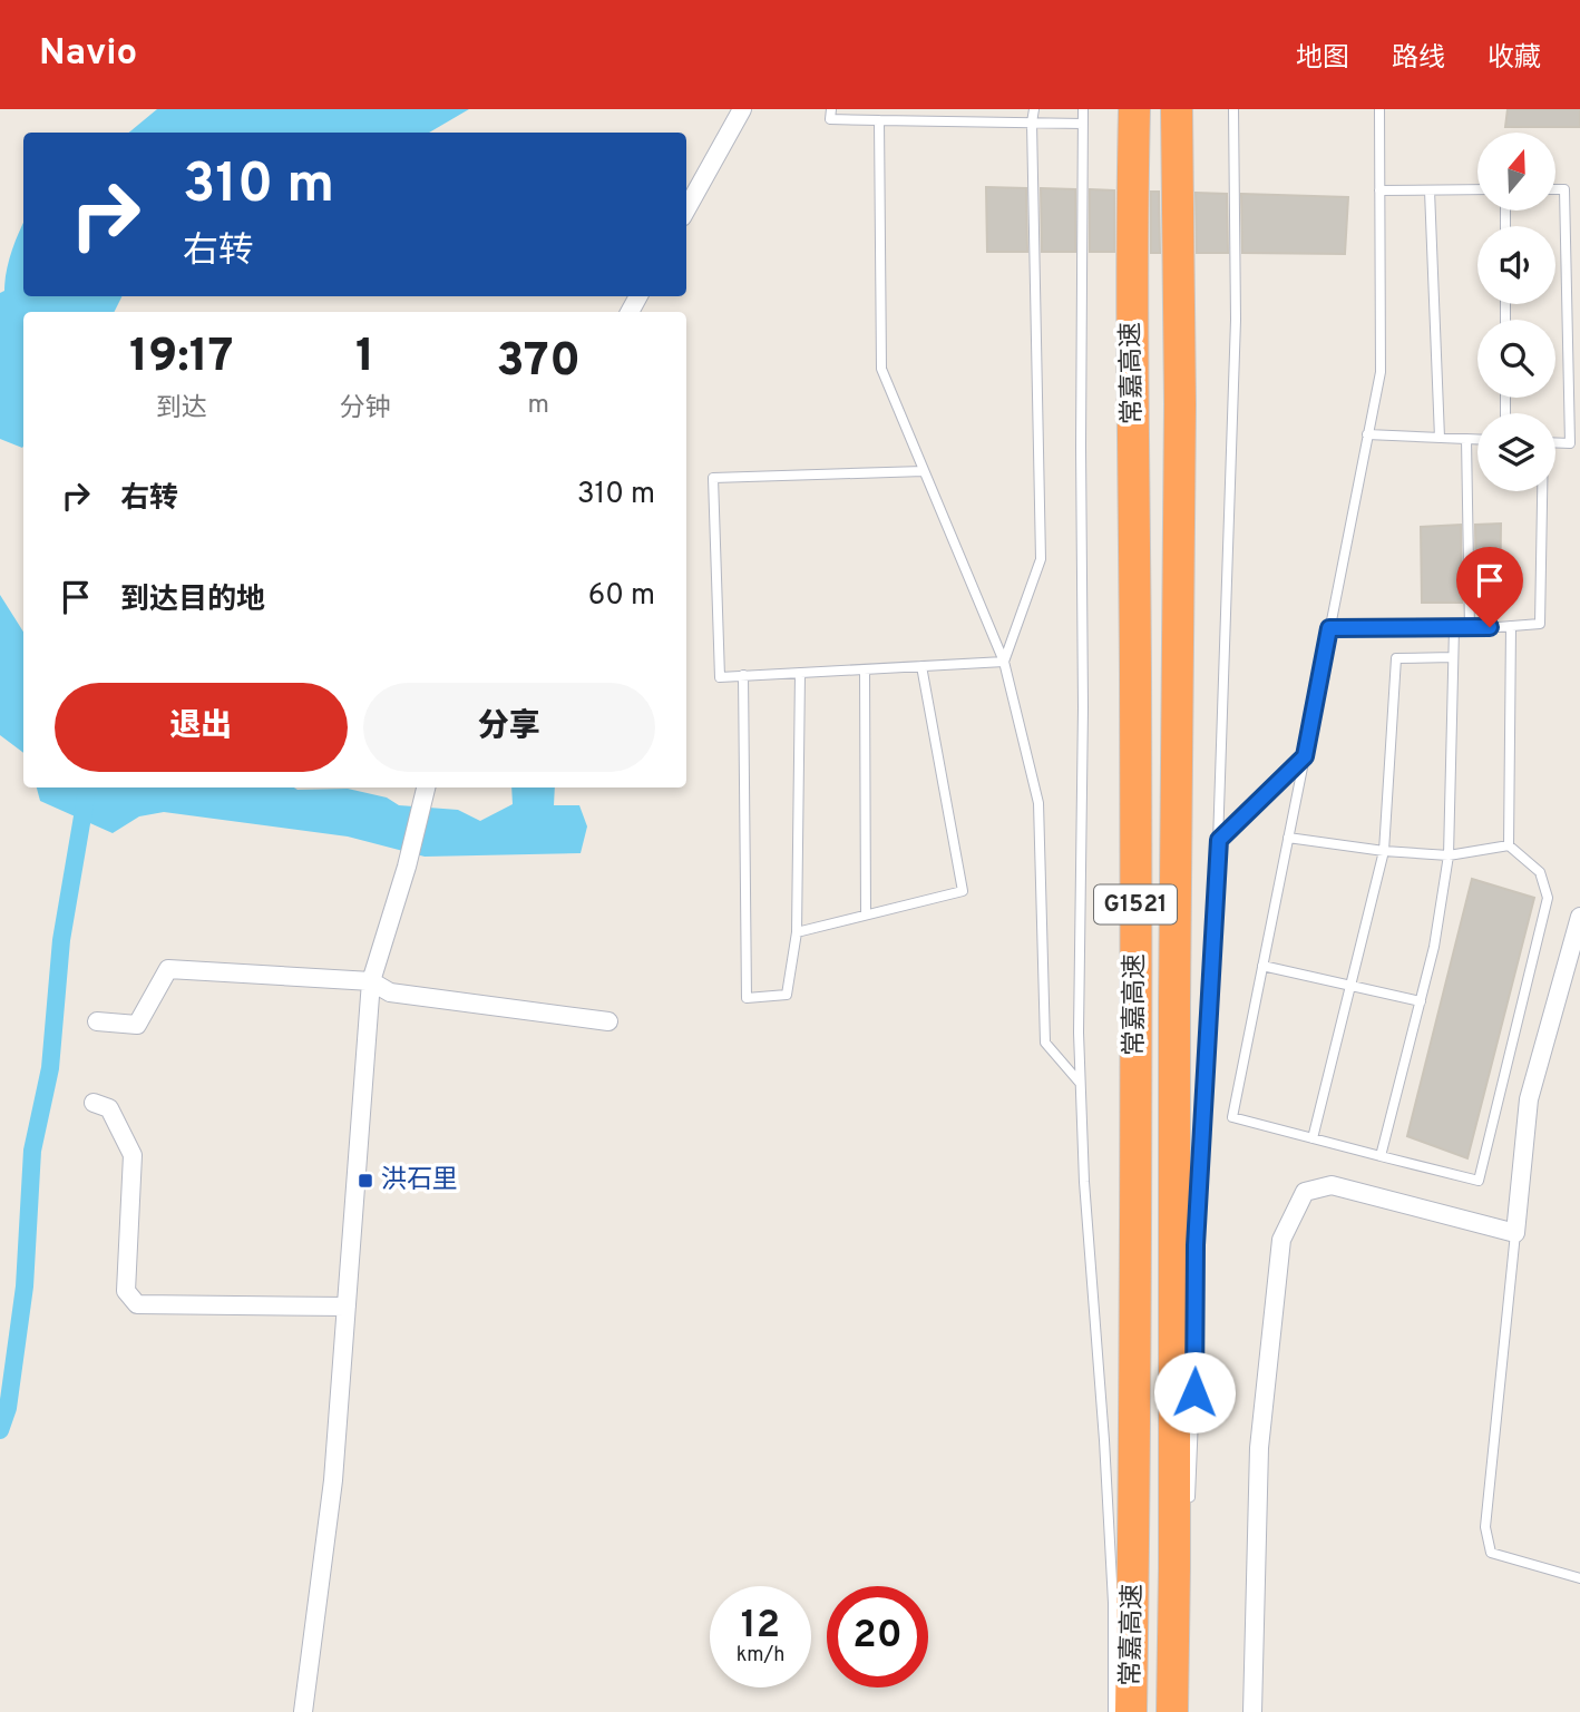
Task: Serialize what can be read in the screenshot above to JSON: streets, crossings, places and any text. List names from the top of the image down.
{
  "streets": {
    "highway": ["常嘉高速", "G1521"]
  },
  "places": {
    "transit": ["洪石里"]
  },
  "north": "top",
  "page": {
    "header": "Navio",
    "nav": ["地图", "路线", "收藏"],
    "turn": ["310 m", "右转"],
    "eta": [
      "19:17",
      "到达",
      "1",
      "分钟",
      "370",
      "m"
    ],
    "list": [
      {
        "name": "右转",
        "value": "310 m"
      },
      {
        "name": "到达目的地",
        "value": "60 m"
      }
    ],
    "buttons": ["退出", "分享"],
    "speed": "12 km/h",
    "limit": "20"
  }
}
